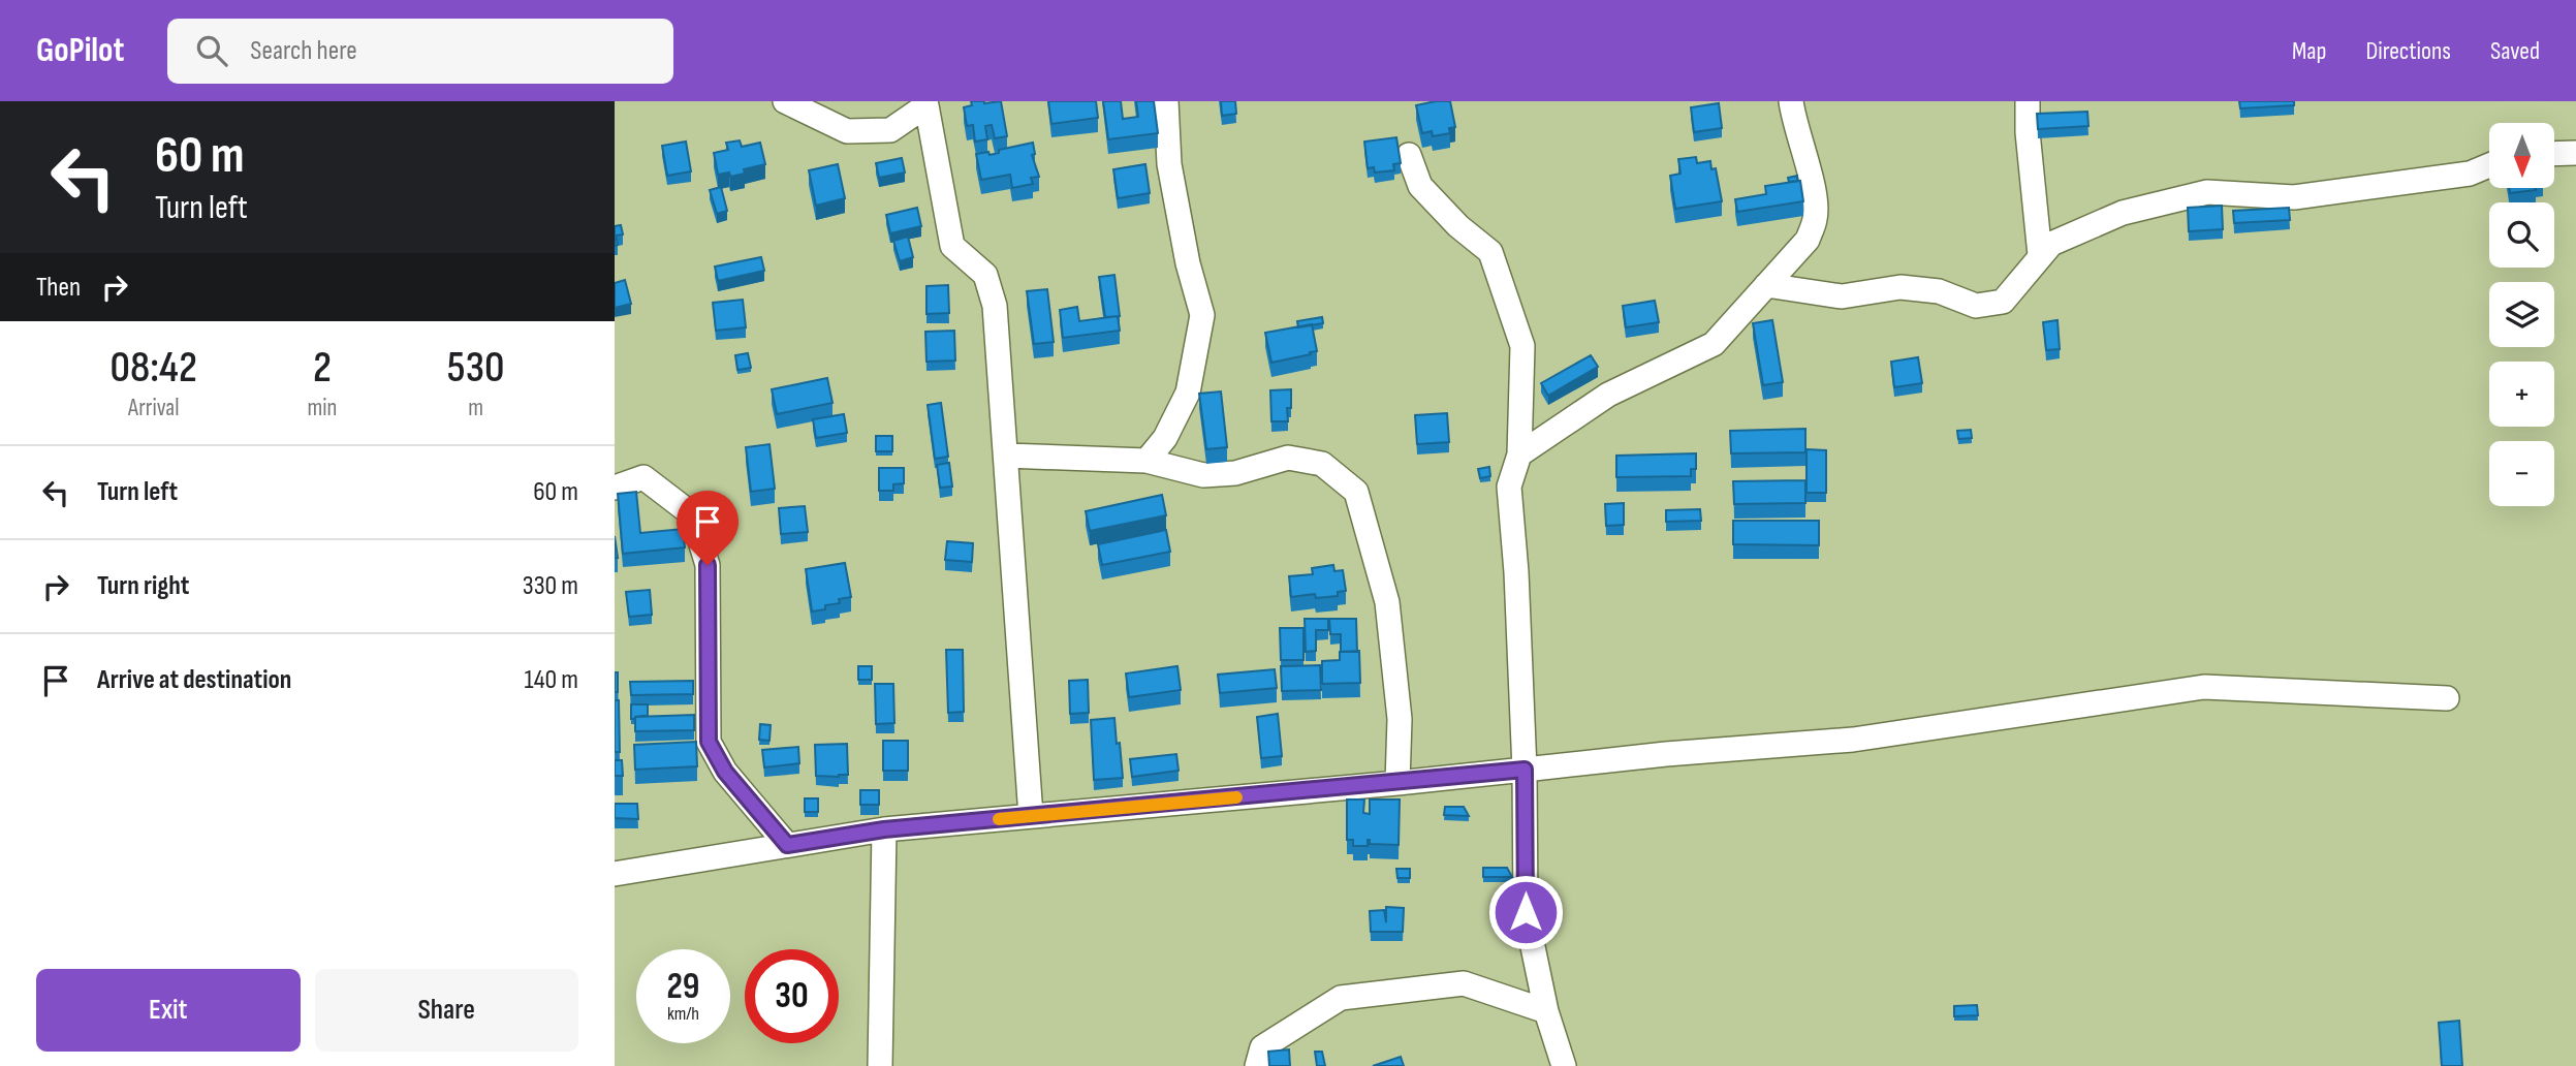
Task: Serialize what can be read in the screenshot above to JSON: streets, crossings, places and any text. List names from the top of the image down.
{
  "north": "bottom",
  "page": {
    "header": "GoPilot",
    "search": "Search here",
    "nav": ["Map", "Directions", "Saved"],
    "turn": ["60 m", "Turn left"],
    "map_buttons": ["+", "−"],
    "then": "Then",
    "eta": [
      "08:42",
      "Arrival",
      "2",
      "min",
      "530",
      "m"
    ],
    "list": [
      {
        "name": "Turn left",
        "value": "60 m"
      },
      {
        "name": "Turn right",
        "value": "330 m"
      },
      {
        "name": "Arrive at destination",
        "value": "140 m"
      }
    ],
    "speed": "29 km/h",
    "limit": "30",
    "buttons": ["Exit", "Share"]
  }
}
